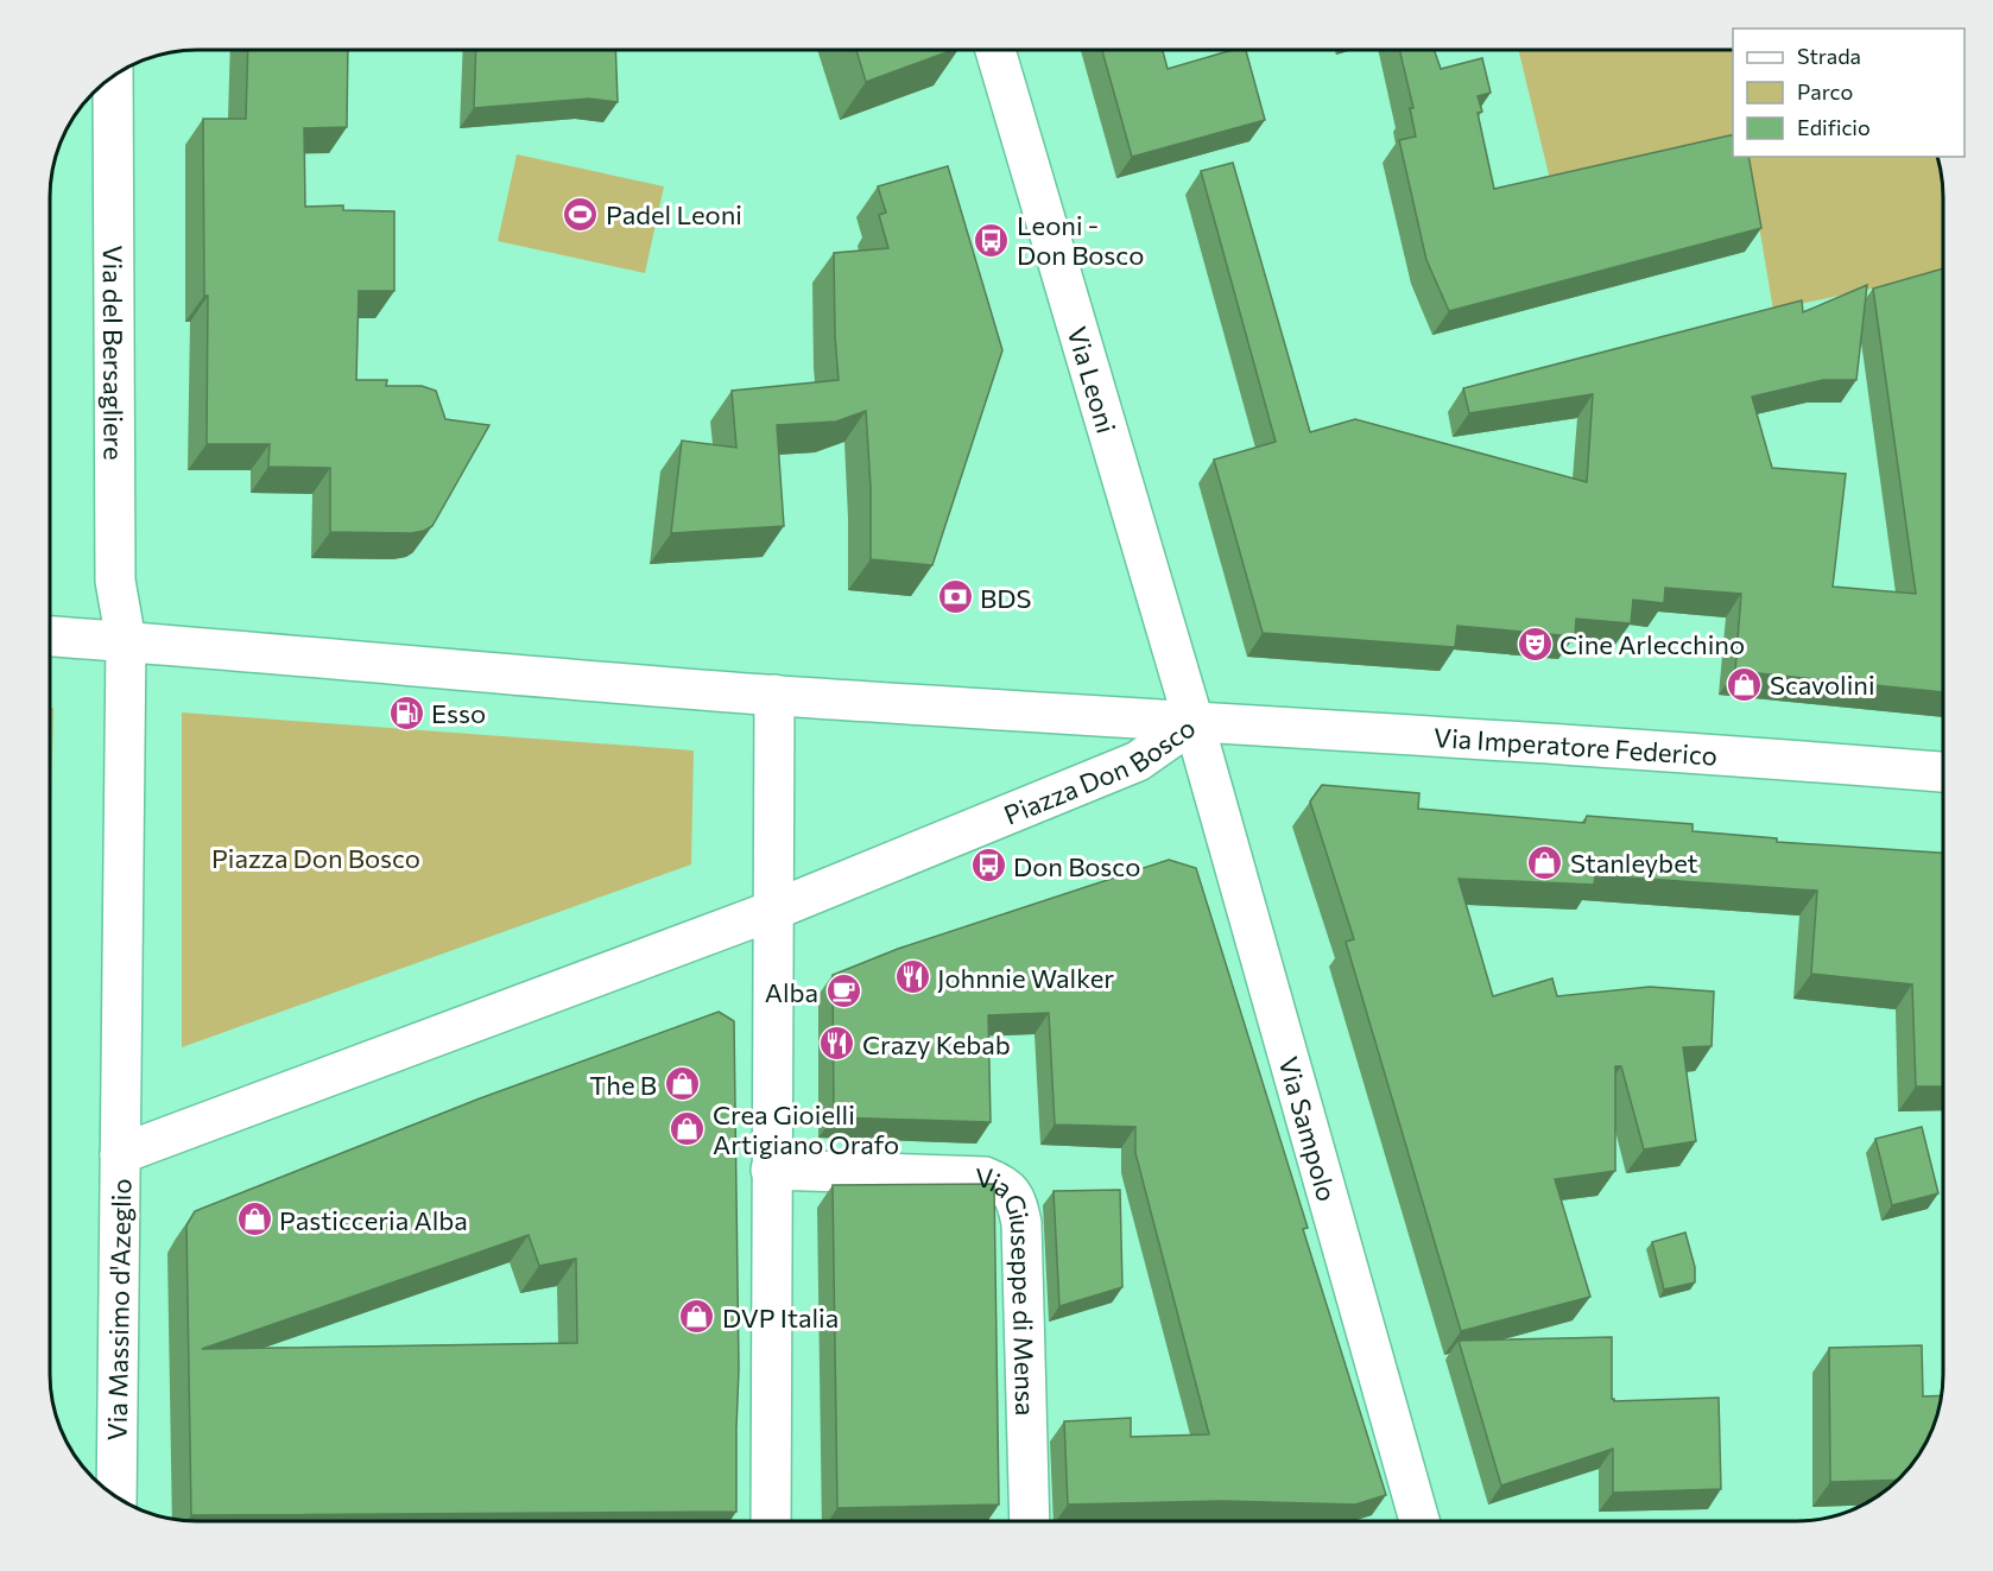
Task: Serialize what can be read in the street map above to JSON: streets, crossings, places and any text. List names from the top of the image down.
{
  "streets": {
    "street": [
      "Via del Bersagliere",
      "Via Leoni",
      "Via Imperatore Federico",
      "Piazza Don Bosco",
      "Via Sampolo",
      "Via Giuseppe di Mensa",
      "Via Massimo d'Azeglio"
    ]
  },
  "crossings": [
    ["Via del Bersagliere", "Piazza Don Bosco"],
    ["Via Leoni", "Via Imperatore Federico"],
    ["Via Leoni", "Piazza Don Bosco"],
    ["Via Leoni", "Via Sampolo"],
    ["Via Imperatore Federico", "Piazza Don Bosco"],
    ["Via Imperatore Federico", "Via Sampolo"],
    ["Piazza Don Bosco", "Via Sampolo"],
    ["Piazza Don Bosco", "Via Massimo d'Azeglio"]
  ],
  "parks": ["Piazza Don Bosco"],
  "places": {
    "sports": ["Padel Leoni"],
    "bus stop": ["Leoni - Don Bosco", "Don Bosco"],
    "bank": ["BDS"],
    "theatre": ["Cine Arlecchino"],
    "shop": [
      "Scavolini",
      "Stanleybet",
      "The B",
      "Crea Gioielli Artigiano Orafo",
      "Pasticceria Alba",
      "DVP Italia"
    ],
    "fuel station": ["Esso"],
    "restaurant": ["Johnnie Walker", "Crazy Kebab"],
    "cafe": ["Alba"]
  },
  "legend": ["Strada", "Parco", "Edificio"]
}
